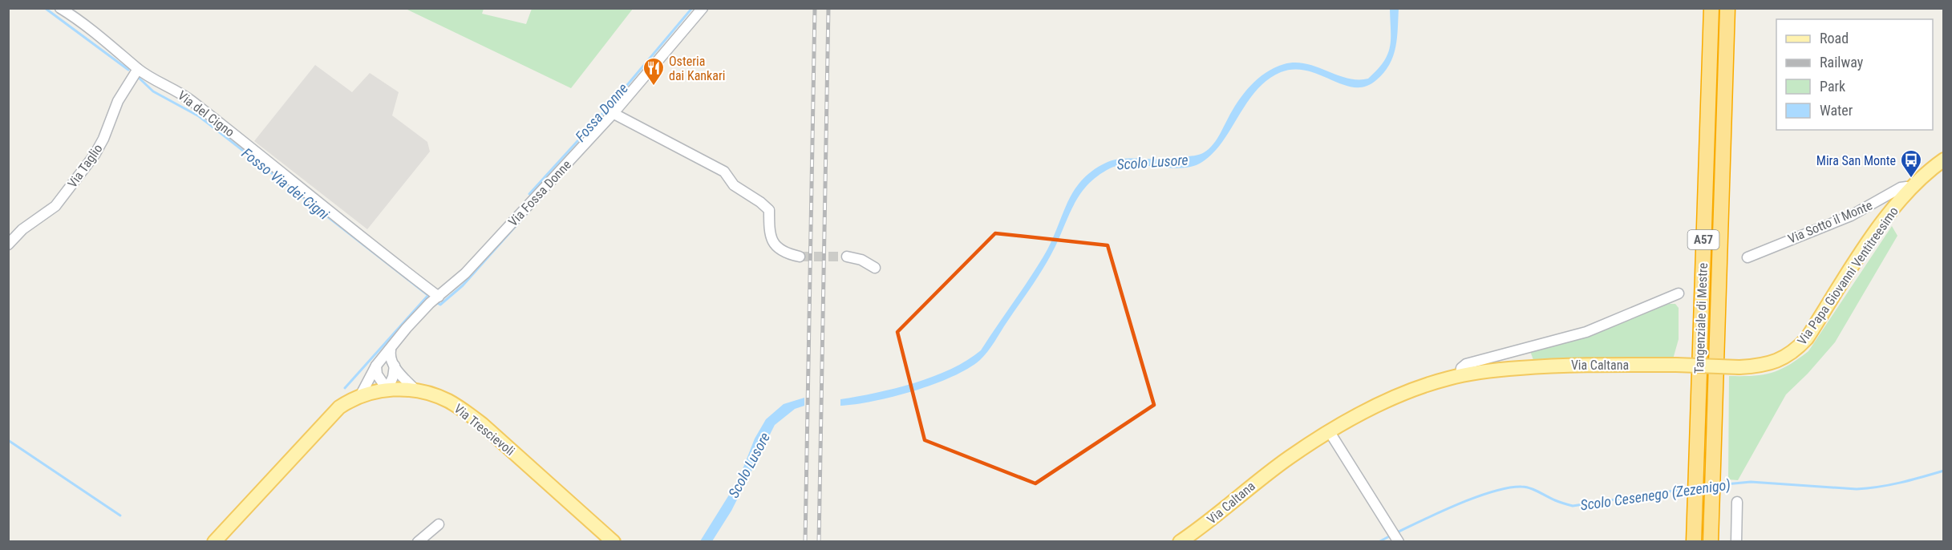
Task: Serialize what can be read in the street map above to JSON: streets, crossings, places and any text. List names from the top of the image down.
{
  "streets": {
    "highway": ["A57", "Tangenziale di Mestre"],
    "main road": ["Via Papa Giovanni Ventitreesimo", "Via Caltana", "Via Trescievoli"],
    "street": [
      "Via del Cigno",
      "Via Taglio",
      "Via Fossa Donne",
      "Via Sotto il Monte"
    ]
  },
  "crossings": [
    ["Via del Cigno", "Via Taglio"],
    ["Via del Cigno", "Via Fossa Donne"],
    ["Via Fossa Donne", "Via Trescievoli"],
    ["Via Sotto il Monte", "Via Papa Giovanni Ventitreesimo"],
    ["Via Papa Giovanni Ventitreesimo", "Via Caltana"]
  ],
  "water": [
    "Fossa Donne",
    "Scolo Lusore",
    "Fosso Via dei Cigni",
    "Scolo Cesenego (Zezenigo)"
  ],
  "places": {
    "restaurant": ["Osteria dai Kankari"],
    "bus stop": ["Mira San Monte"]
  },
  "legend": [
    "Road",
    "Railway",
    "Park",
    "Water"
  ]
}
